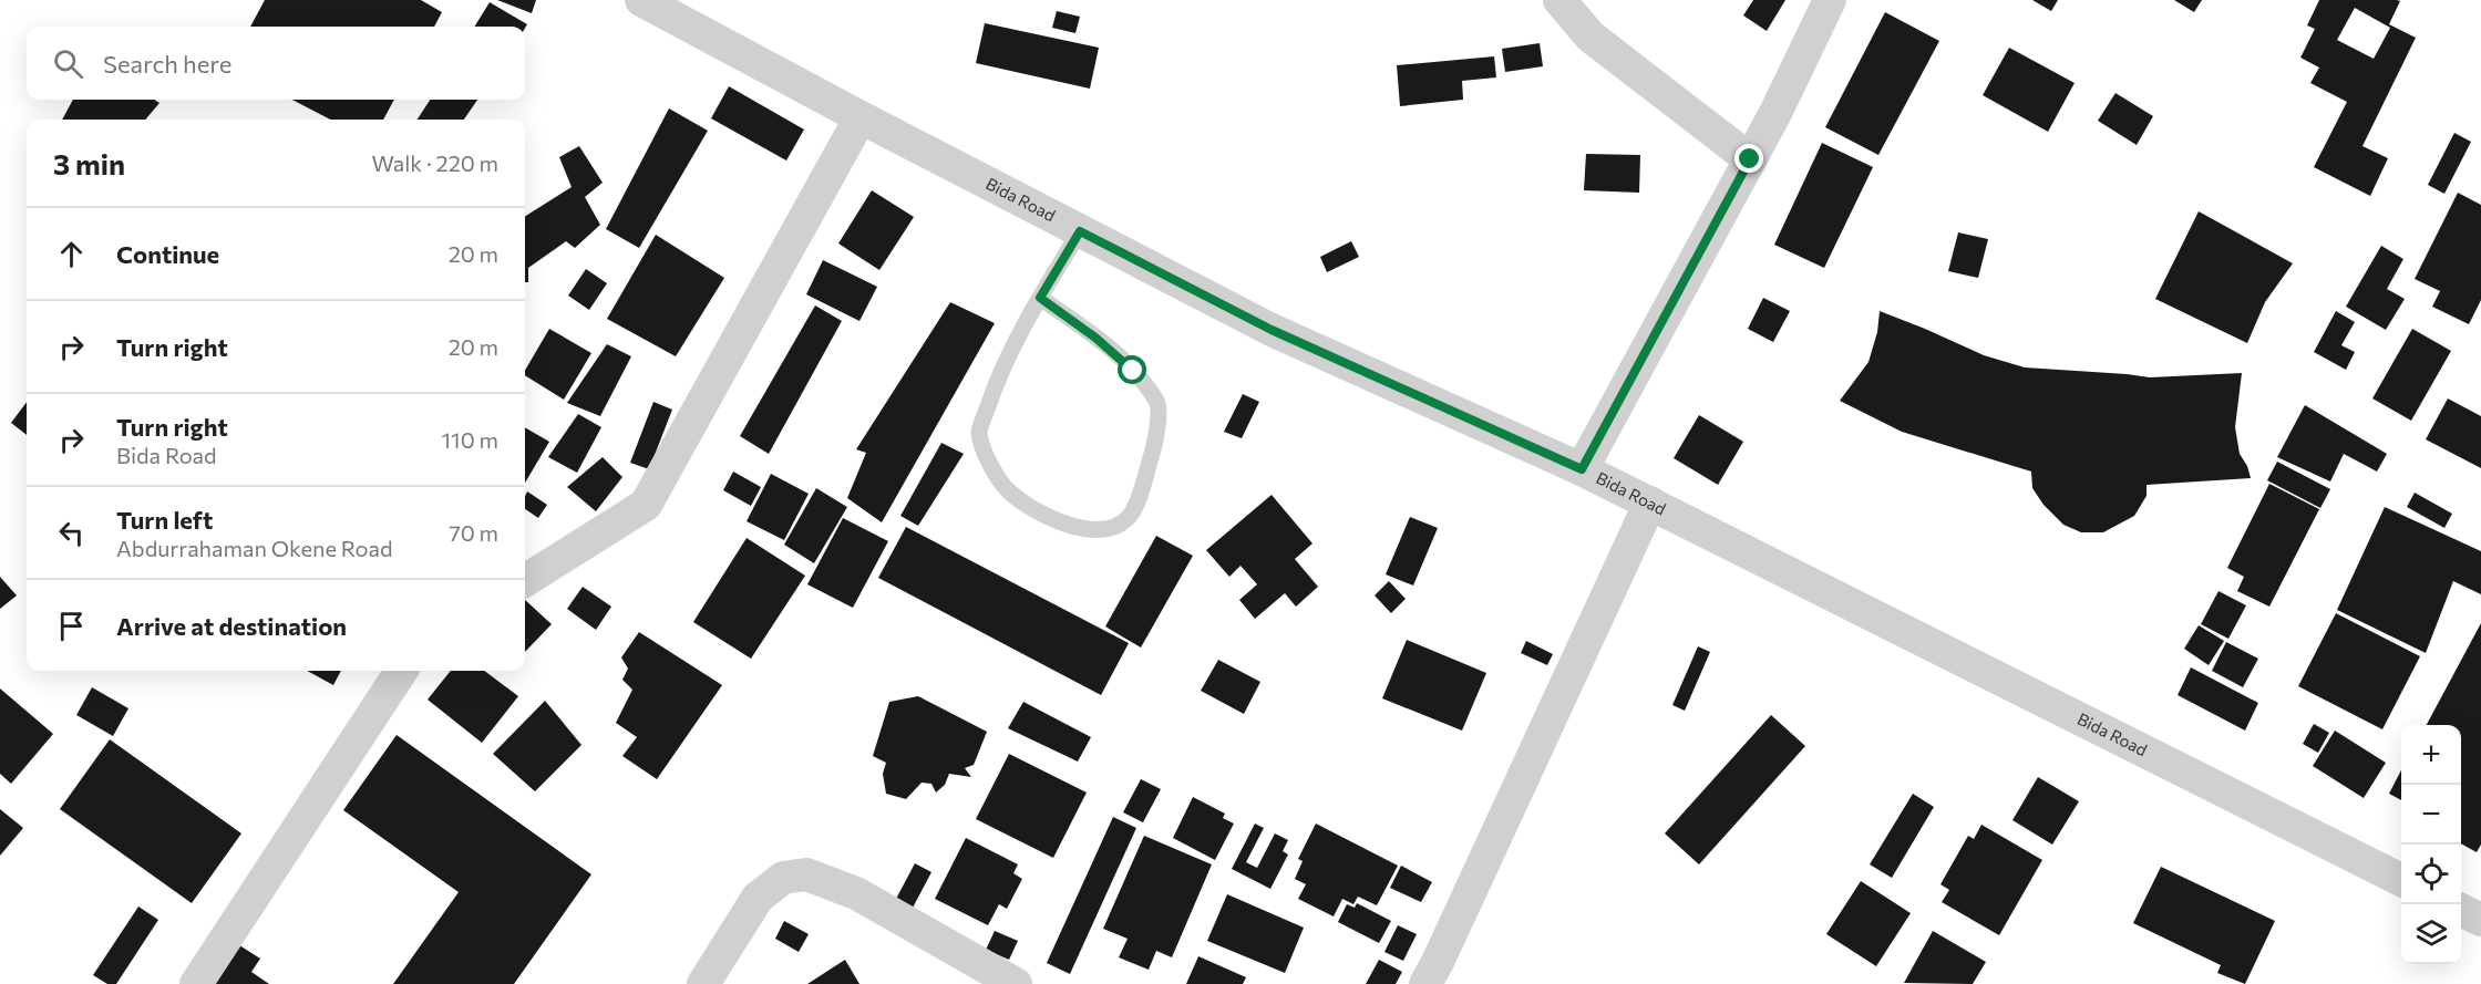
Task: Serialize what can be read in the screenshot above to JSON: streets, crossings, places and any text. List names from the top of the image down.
{
  "streets": {
    "street": ["Bida Road"]
  },
  "page": {
    "search": "Search here",
    "heading": ["3 min", "Walk · 220 m"],
    "list": [
      ["Continue", "20 m"],
      ["Turn right", "20 m"],
      ["Turn right", "Bida Road", "110 m"],
      ["Turn left", "Abdurrahaman Okene Road", "70 m"],
      "Arrive at destination"
    ],
    "map_buttons": ["+", "−"]
  }
}
